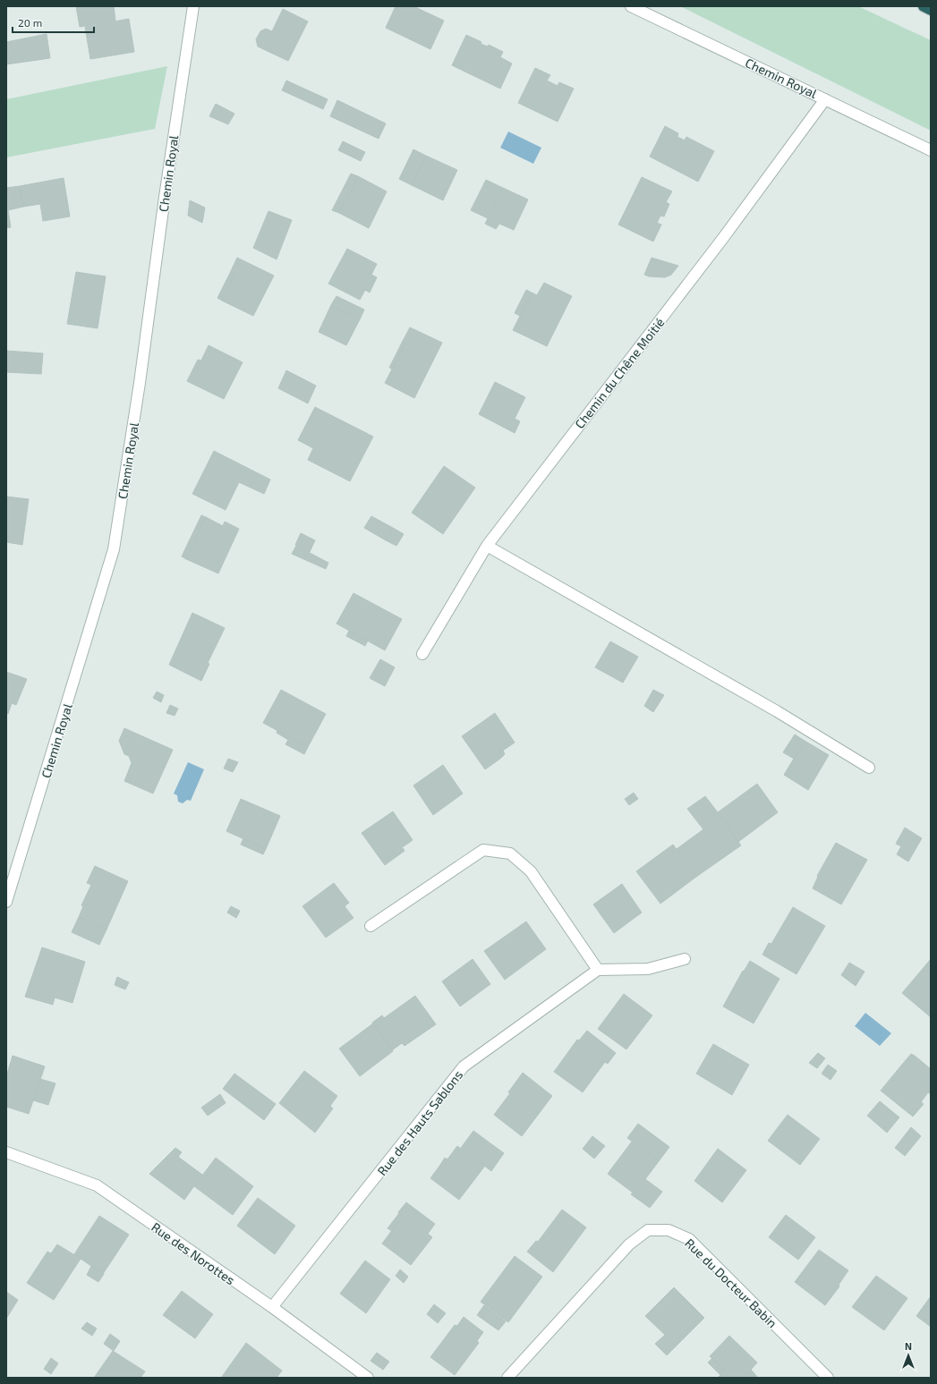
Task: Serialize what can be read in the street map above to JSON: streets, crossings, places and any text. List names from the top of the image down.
{
  "streets": {
    "street": [
      "Chemin Royal",
      "Chemin du Chêne Moitié",
      "Rue des Hauts Sablons",
      "Rue des Norottes",
      "Rue du Docteur Babin"
    ]
  },
  "crossings": [
    ["Chemin Royal", "Chemin du Chêne Moitié"],
    ["Rue des Hauts Sablons", "Rue des Norottes"]
  ],
  "scale_bar": "20 m",
  "north": "top"
}
